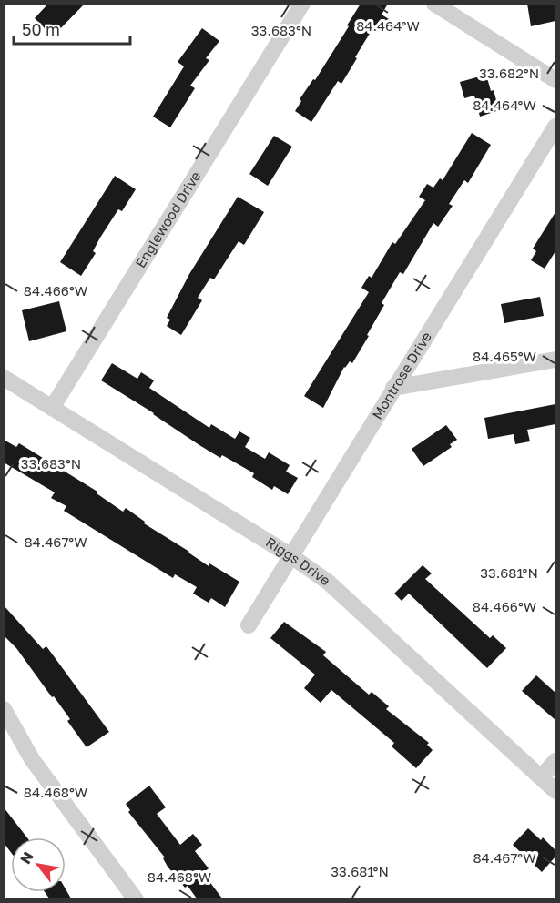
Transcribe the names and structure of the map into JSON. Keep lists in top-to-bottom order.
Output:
{
  "streets": {
    "street": ["Englewood Drive", "Montrose Drive", "Riggs Drive"]
  },
  "crossings": [
    ["Englewood Drive", "Riggs Drive"],
    ["Montrose Drive", "Riggs Drive"]
  ],
  "scale_bar": "50 m",
  "north": "top left",
  "coordinates": [
    "84.464°W",
    "33.683°N",
    "33.682°N",
    "84.466°W",
    "84.465°W",
    "84.467°W",
    "33.681°N",
    "84.468°W"
  ]
}
